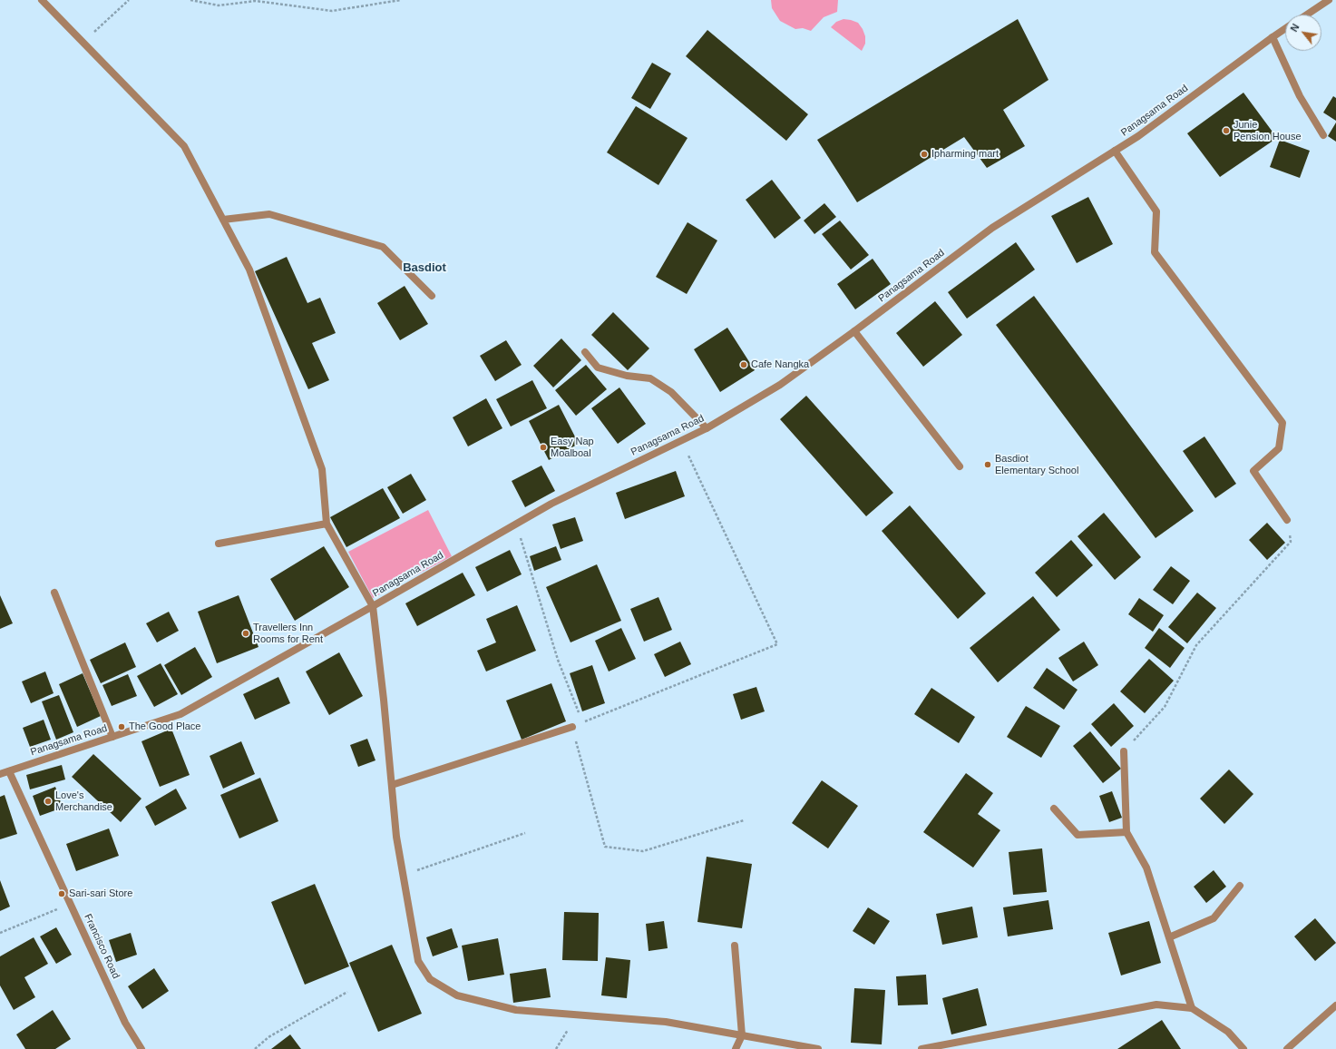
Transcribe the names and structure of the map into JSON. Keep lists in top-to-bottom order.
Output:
{
  "streets": {
    "street": ["Panagsama Road", "Francisco Road"]
  },
  "crossings": [
    ["Panagsama Road", "Francisco Road"]
  ],
  "districts": ["Basdiot"],
  "places": [
    "Junie Pension House",
    "Ipharming mart",
    "Cafe Nangka",
    "Easy Nap Moalboal",
    "Basdiot Elementary School",
    "Travellers Inn Rooms for Rent",
    "The Good Place",
    "Love's Merchandise",
    "Sari-sari Store"
  ],
  "north": "top left"
}
